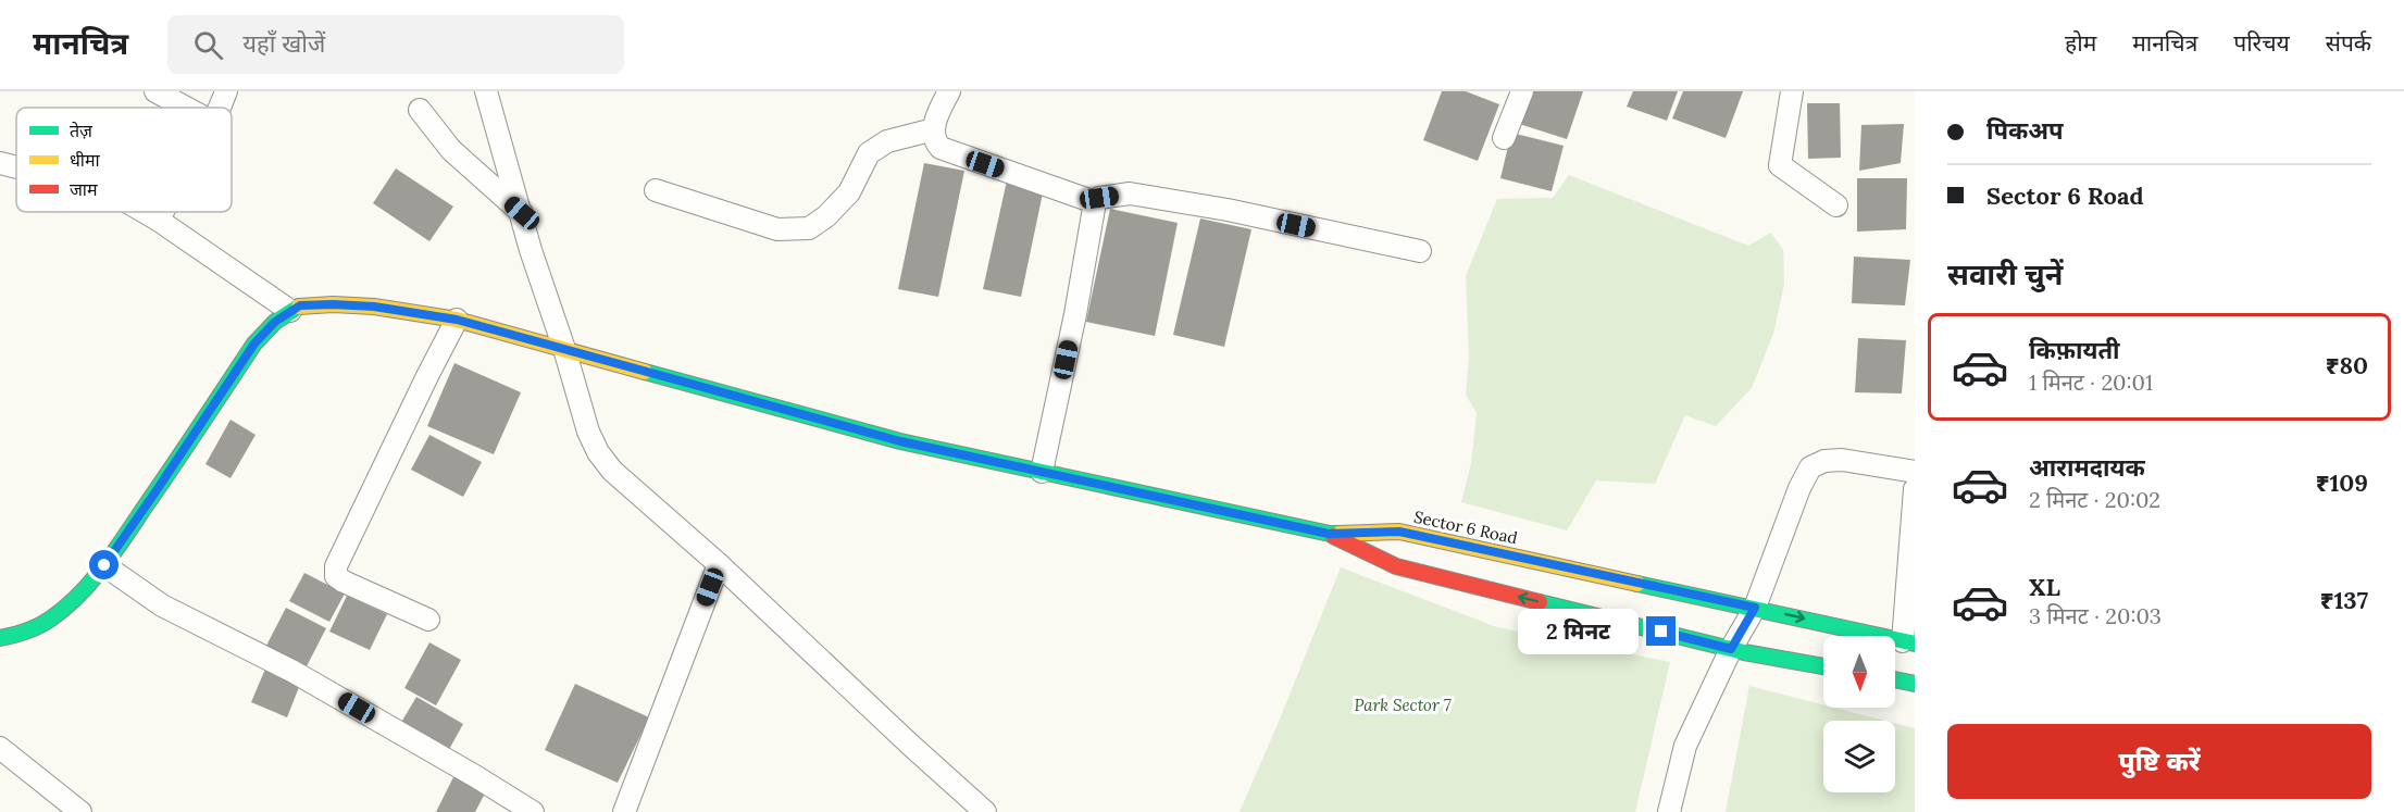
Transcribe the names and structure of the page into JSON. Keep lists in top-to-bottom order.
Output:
{
  "streets": {
    "street": ["Sector 6 Road"]
  },
  "parks": ["Park Sector 7"],
  "legend": ["तेज़", "धीमा", "जाम"],
  "north": "bottom",
  "page": {
    "header": "मानचित्र",
    "search": "यहाँ खोजें",
    "nav": [
      "होम",
      "मानचित्र",
      "परिचय",
      "संपर्क"
    ],
    "banner": ["पिकअप", "Sector 6 Road"],
    "heading": "सवारी चुनें",
    "list": [
      {
        "name": "किफ़ायती",
        "note": "1 मिनट · 20:01",
        "value": "₹80"
      },
      {
        "name": "आरामदायक",
        "note": "2 मिनट · 20:02",
        "value": "₹109"
      },
      {
        "name": "XL",
        "note": "3 मिनट · 20:03",
        "value": "₹137"
      }
    ],
    "bubble": "2 मिनट",
    "buttons": "पुष्टि करें"
  }
}
